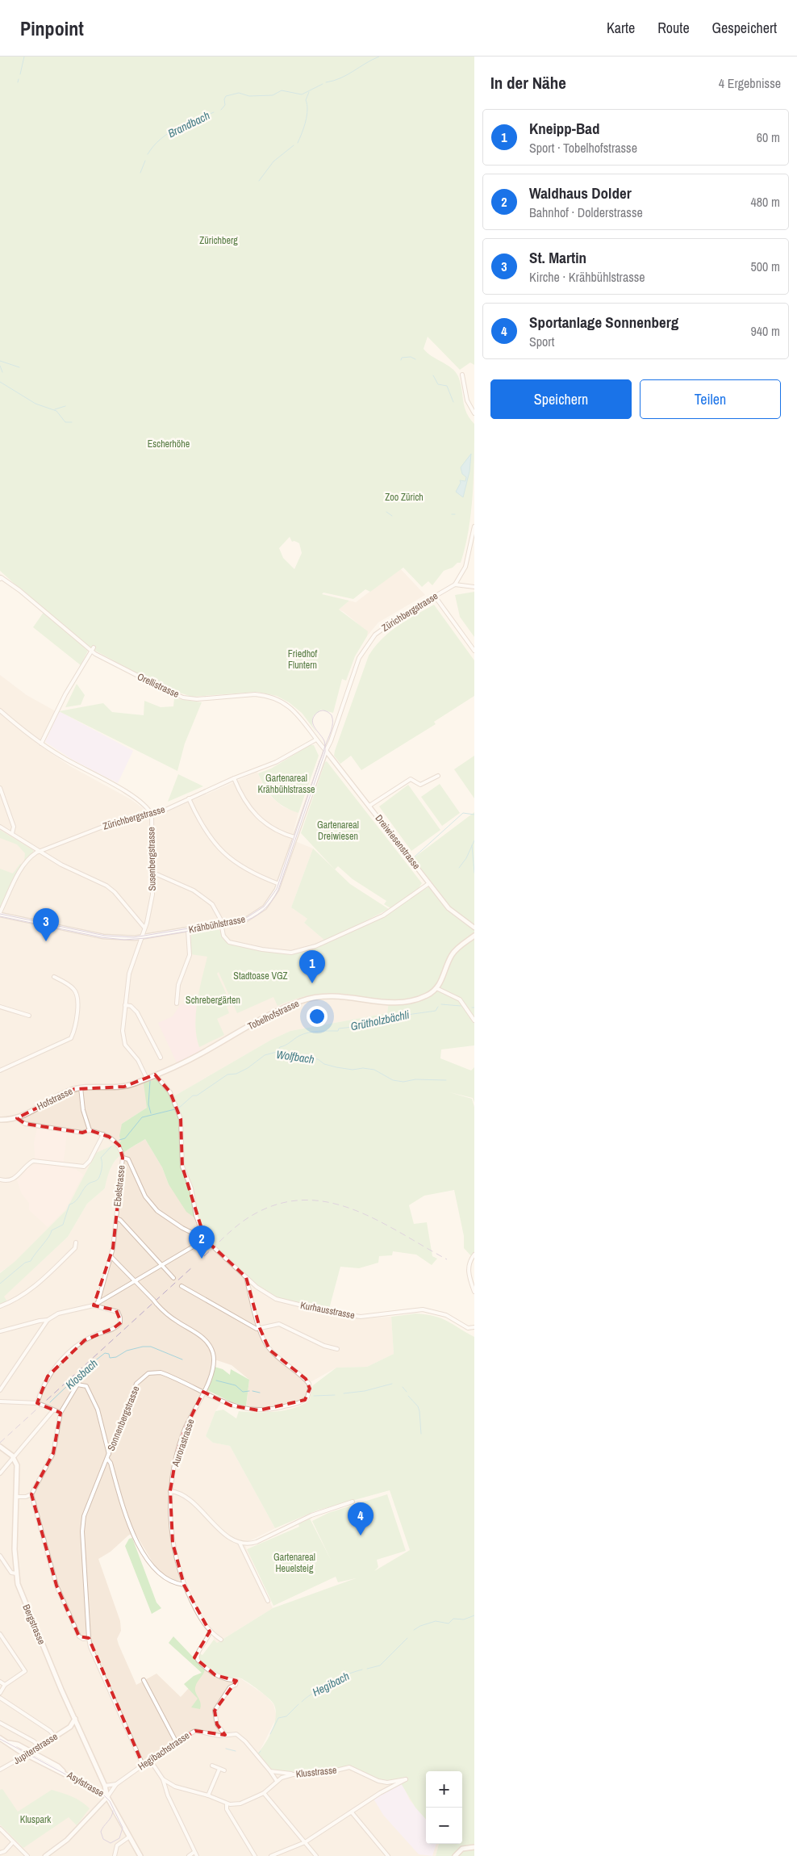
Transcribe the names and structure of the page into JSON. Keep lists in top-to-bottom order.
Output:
{
  "streets": {
    "main road": [
      "Tobelhofstrasse",
      "Hofstrasse",
      "Bergstrasse",
      "Jupiterstrasse",
      "Asylstrasse"
    ],
    "street": [
      "Zürichbergstrasse",
      "Orellistrasse",
      "Dreiwiesenstrasse",
      "Susenbergstrasse",
      "Krähbühlstrasse",
      "Ebelstrasse",
      "Kurhausstrasse",
      "Sonnenbergstrasse",
      "Aurorastrasse",
      "Hegibachstrasse",
      "Klusstrasse"
    ]
  },
  "crossings": [
    ["Zürichbergstrasse", "Orellistrasse"],
    ["Zürichbergstrasse", "Dreiwiesenstrasse"],
    ["Zürichbergstrasse", "Susenbergstrasse"],
    ["Zürichbergstrasse", "Krähbühlstrasse"],
    ["Orellistrasse", "Dreiwiesenstrasse"],
    ["Orellistrasse", "Krähbühlstrasse"],
    ["Dreiwiesenstrasse", "Krähbühlstrasse"],
    ["Susenbergstrasse", "Krähbühlstrasse"],
    ["Susenbergstrasse", "Tobelhofstrasse"],
    ["Susenbergstrasse", "Hofstrasse"],
    ["Tobelhofstrasse", "Hofstrasse"],
    ["Hofstrasse", "Ebelstrasse"],
    ["Ebelstrasse", "Kurhausstrasse"],
    ["Ebelstrasse", "Aurorastrasse"],
    ["Kurhausstrasse", "Sonnenbergstrasse"],
    ["Sonnenbergstrasse", "Aurorastrasse"],
    ["Sonnenbergstrasse", "Hegibachstrasse"],
    ["Bergstrasse", "Jupiterstrasse"],
    ["Bergstrasse", "Hegibachstrasse"],
    ["Bergstrasse", "Asylstrasse"],
    ["Jupiterstrasse", "Asylstrasse"],
    ["Hegibachstrasse", "Klusstrasse"],
    ["Hegibachstrasse", "Asylstrasse"]
  ],
  "water": [
    "Brandbach",
    "Grütholzbächli",
    "Wolfbach",
    "Klosbach",
    "Hegibach"
  ],
  "parks": [
    "Zürichberg",
    "Escherhöhe",
    "Zoo Zürich",
    "Friedhof Fluntern",
    "Gartenareal Krähbühlstrasse",
    "Gartenareal Dreiwiesen",
    "Stadtoase VGZ",
    "Schrebergärten",
    "Gartenareal Heuelsteig",
    "Kluspark"
  ],
  "page": {
    "header": "Pinpoint",
    "nav": ["Karte", "Route", "Gespeichert"],
    "heading": ["In der Nähe", "4 Ergebnisse"],
    "list": [
      {
        "mark": "1",
        "name": "Kneipp-Bad",
        "note": "Sport · Tobelhofstrasse",
        "value": "60 m"
      },
      {
        "mark": "2",
        "name": "Waldhaus Dolder",
        "note": "Bahnhof · Dolderstrasse",
        "value": "480 m"
      },
      {
        "mark": "3",
        "name": "St. Martin",
        "note": "Kirche · Krähbühlstrasse",
        "value": "500 m"
      },
      {
        "mark": "4",
        "name": "Sportanlage Sonnenberg",
        "note": "Sport",
        "value": "940 m"
      }
    ],
    "buttons": ["Speichern", "Teilen"],
    "pins": [
      "3",
      "1",
      "2",
      "4"
    ],
    "map_buttons": ["+", "−"]
  }
}
